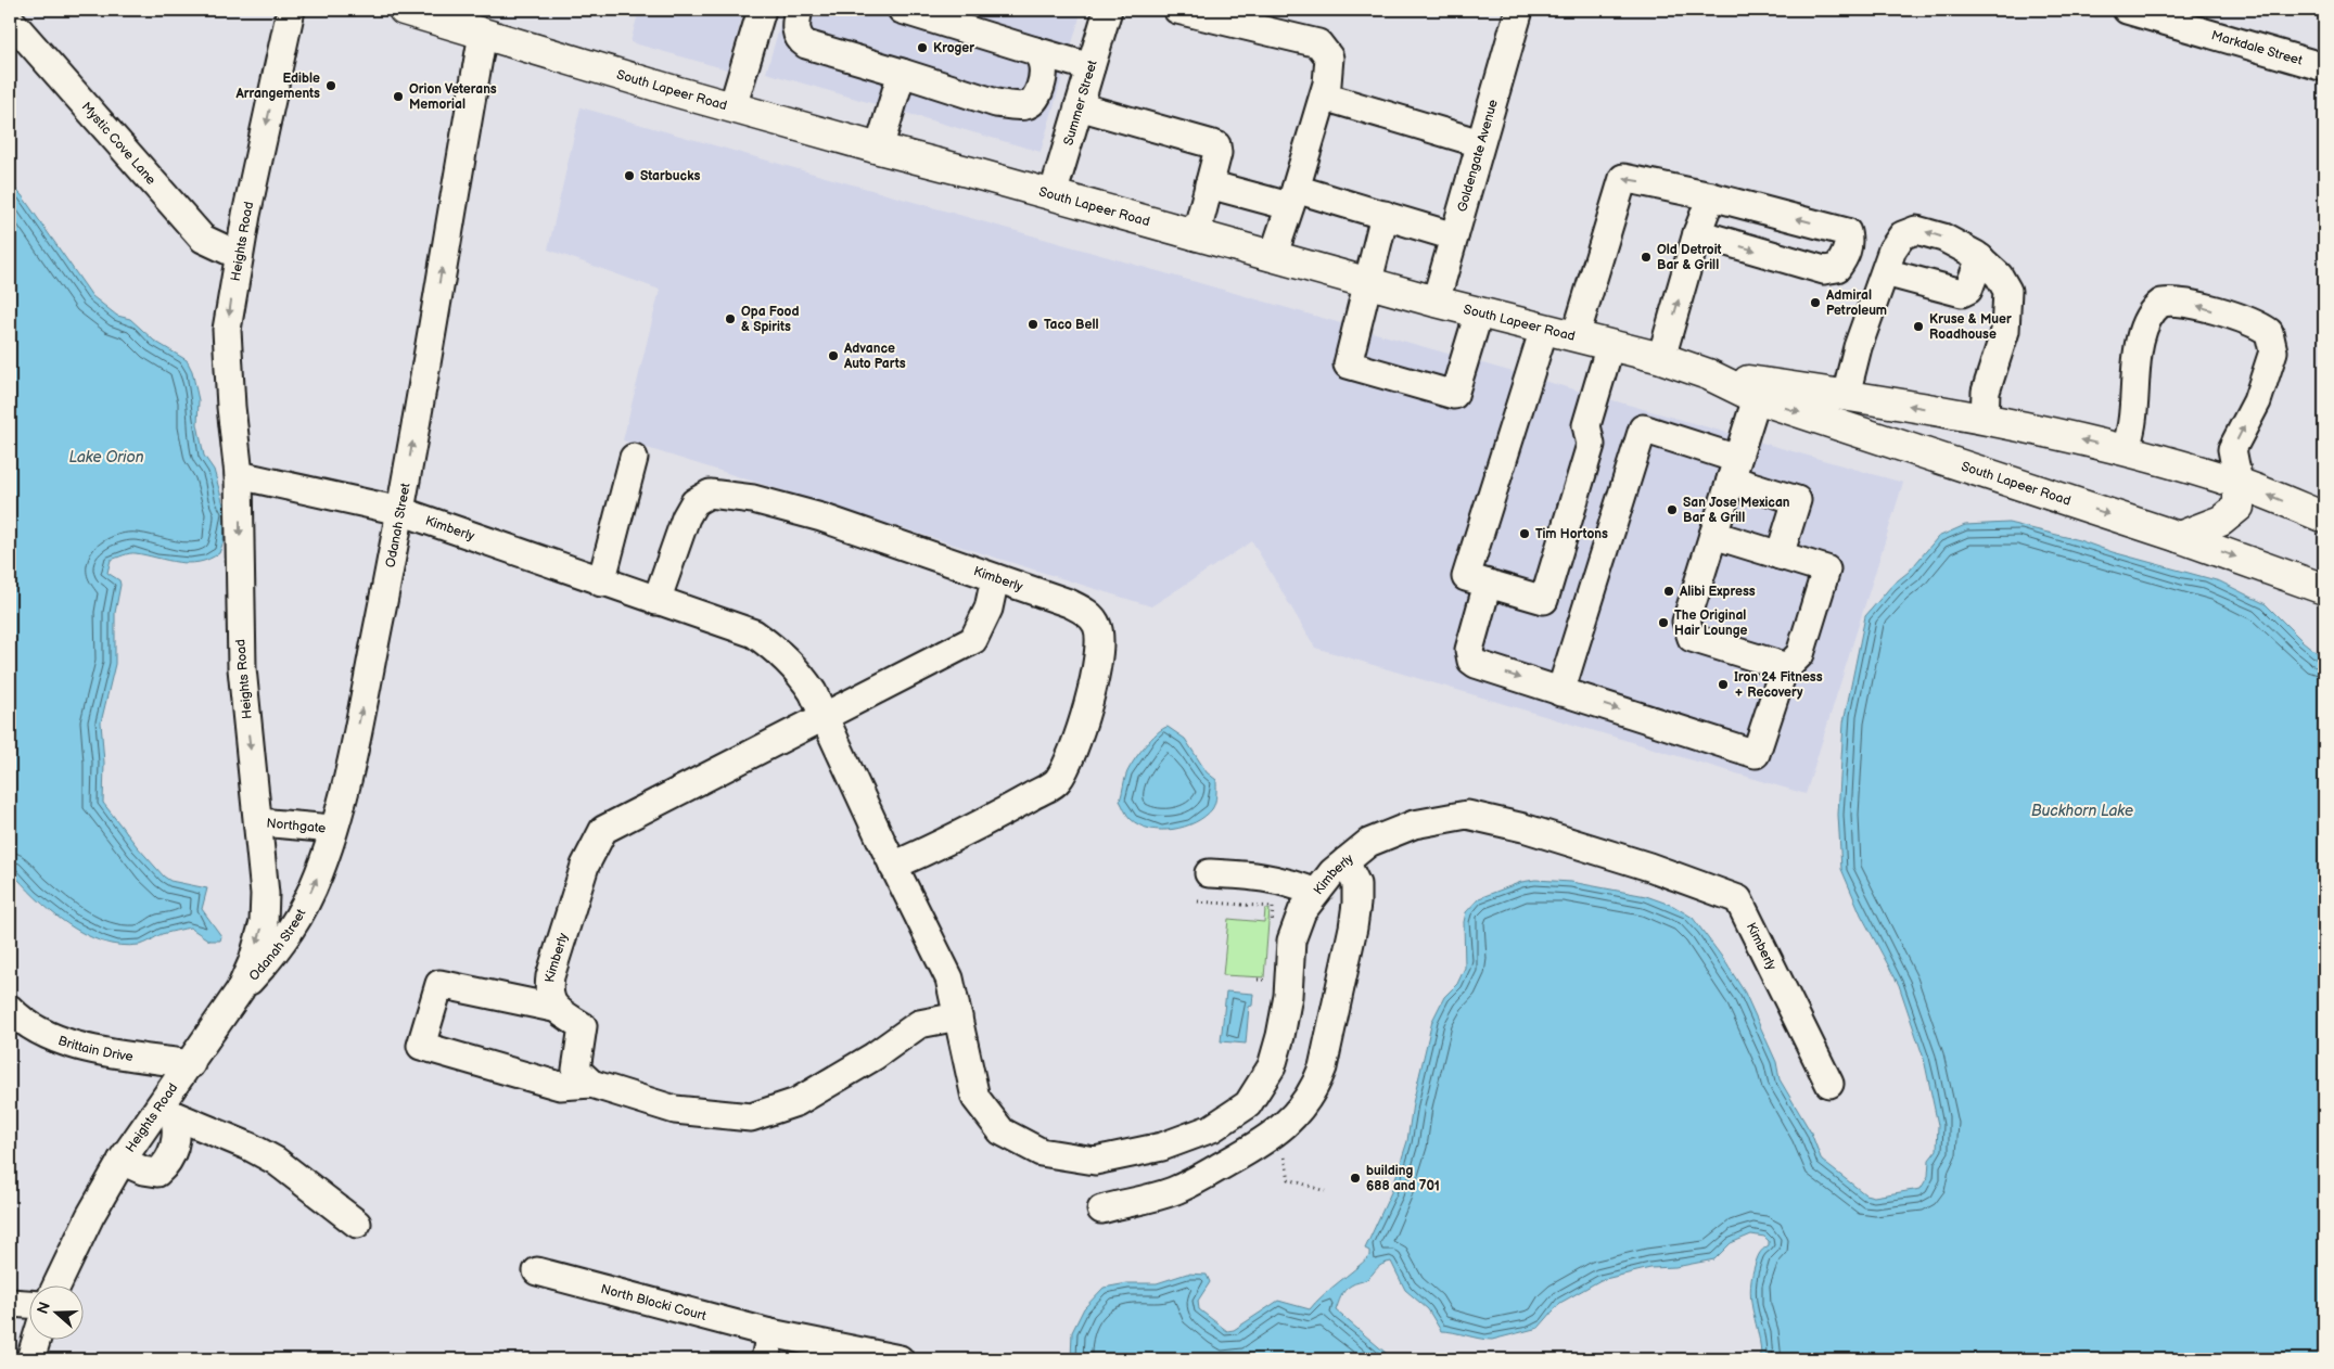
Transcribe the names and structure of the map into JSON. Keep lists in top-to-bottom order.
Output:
{
  "streets": {
    "main road": ["South Lapeer Road"],
    "street": [
      "Markdale Street",
      "Summer Street",
      "Mystic Cove Lane",
      "Goldengate Avenue",
      "Heights Road",
      "Odanah Street",
      "Kimberly",
      "Northgate",
      "Brittain Drive",
      "North Blocki Court"
    ]
  },
  "crossings": [
    ["South Lapeer Road", "Summer Street"],
    ["South Lapeer Road", "Goldengate Avenue"],
    ["South Lapeer Road", "Odanah Street"],
    ["Mystic Cove Lane", "Heights Road"],
    ["Heights Road", "Odanah Street"],
    ["Heights Road", "Kimberly"],
    ["Heights Road", "Northgate"],
    ["Heights Road", "Brittain Drive"],
    ["Odanah Street", "Kimberly"],
    ["Odanah Street", "Northgate"]
  ],
  "one_way": ["Heights Road", "Odanah Street"],
  "water": ["Lake Orion", "Buckhorn Lake"],
  "places": [
    "Kroger",
    "Edible Arrangements",
    "Orion Veterans Memorial",
    "Starbucks",
    "Old Detroit Bar & Grill",
    "Admiral Petroleum",
    "Opa Food & Spirits",
    "Taco Bell",
    "Kruse & Muer Roadhouse",
    "Advance Auto Parts",
    "San Jose Mexican Bar & Grill",
    "Tim Hortons",
    "Alibi Express",
    "The Original Hair Lounge",
    "Iron 24 Fitness + Recovery",
    "building 688 and 701"
  ],
  "north": "left"
}
